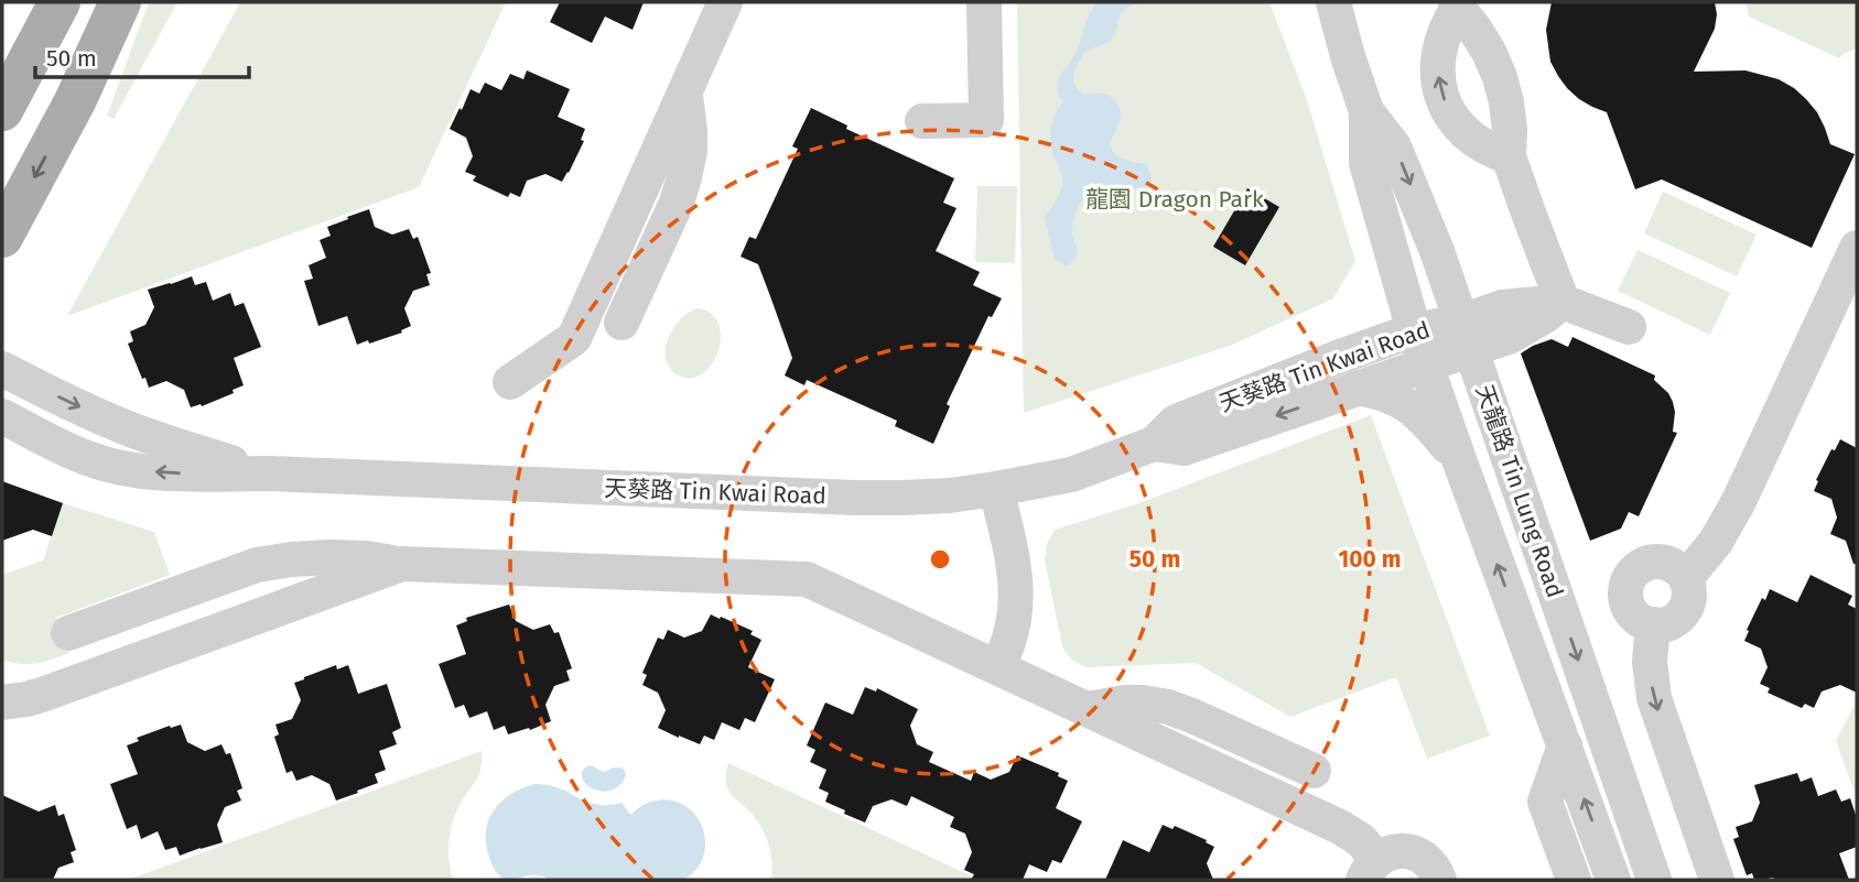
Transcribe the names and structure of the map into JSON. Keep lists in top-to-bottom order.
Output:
{
  "streets": {
    "street": ["天葵路 Tin Kwai Road", "天龍路 Tin Lung Road"]
  },
  "crossings": [
    ["天葵路 Tin Kwai Road", "天龍路 Tin Lung Road"]
  ],
  "parks": ["龍園 Dragon Park"],
  "scale_bar": "50 m",
  "rings": ["50 m", "100 m"]
}
